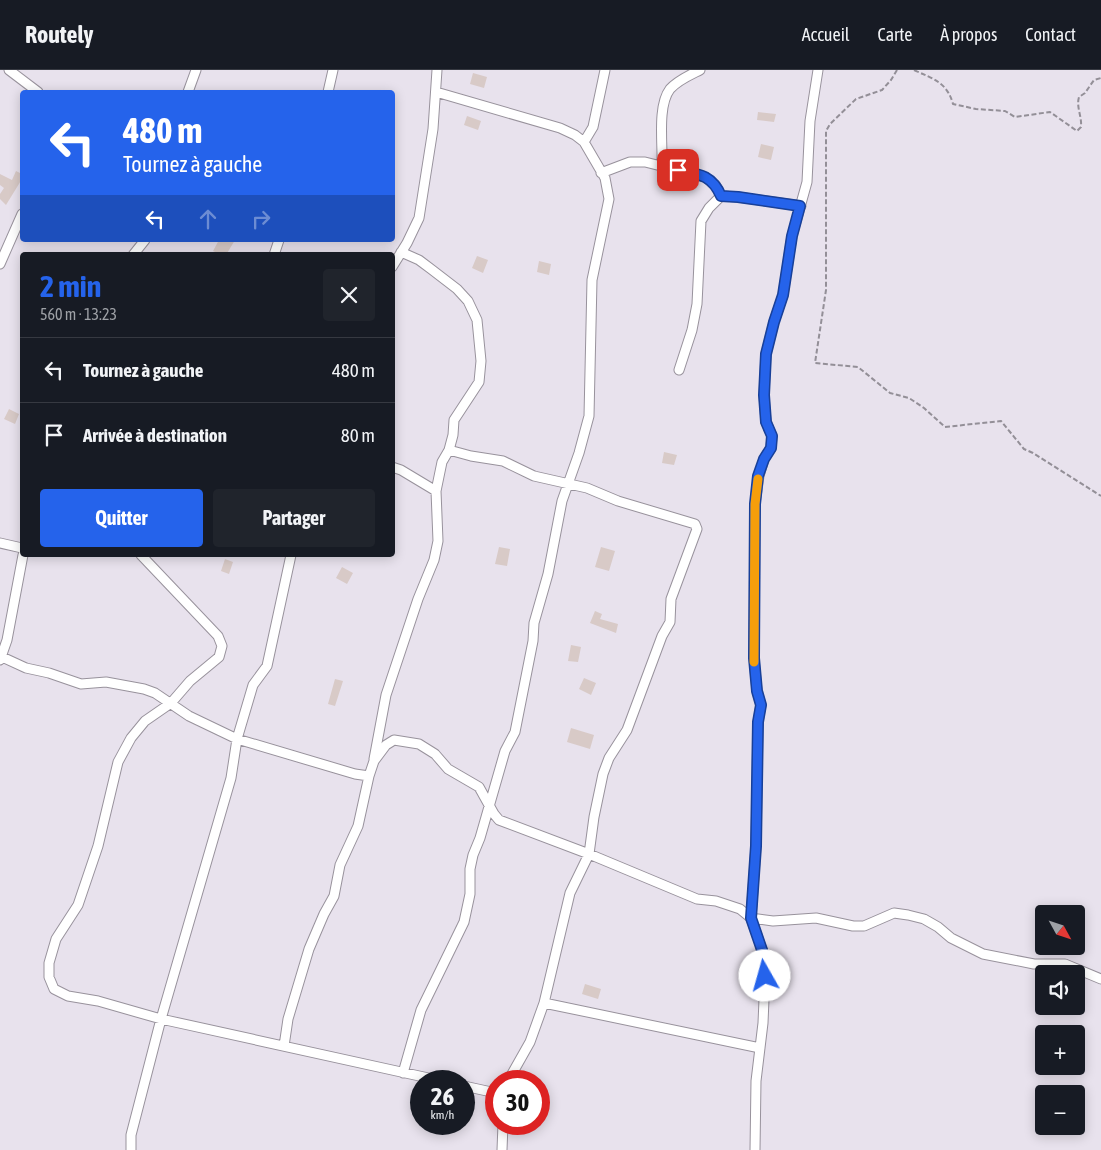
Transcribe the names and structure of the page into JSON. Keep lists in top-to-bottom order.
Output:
{
  "north": "bottom right",
  "page": {
    "header": "Routely",
    "nav": [
      "Accueil",
      "Carte",
      "À propos",
      "Contact"
    ],
    "turn": ["480 m", "Tournez à gauche"],
    "heading": ["2 min", "560 m · 13:23"],
    "list": [
      {
        "name": "Tournez à gauche",
        "value": "480 m"
      },
      {
        "name": "Arrivée à destination",
        "value": "80 m"
      }
    ],
    "buttons": ["Quitter", "Partager"],
    "map_buttons": ["+", "−"],
    "speed": "26 km/h",
    "limit": "30"
  }
}
